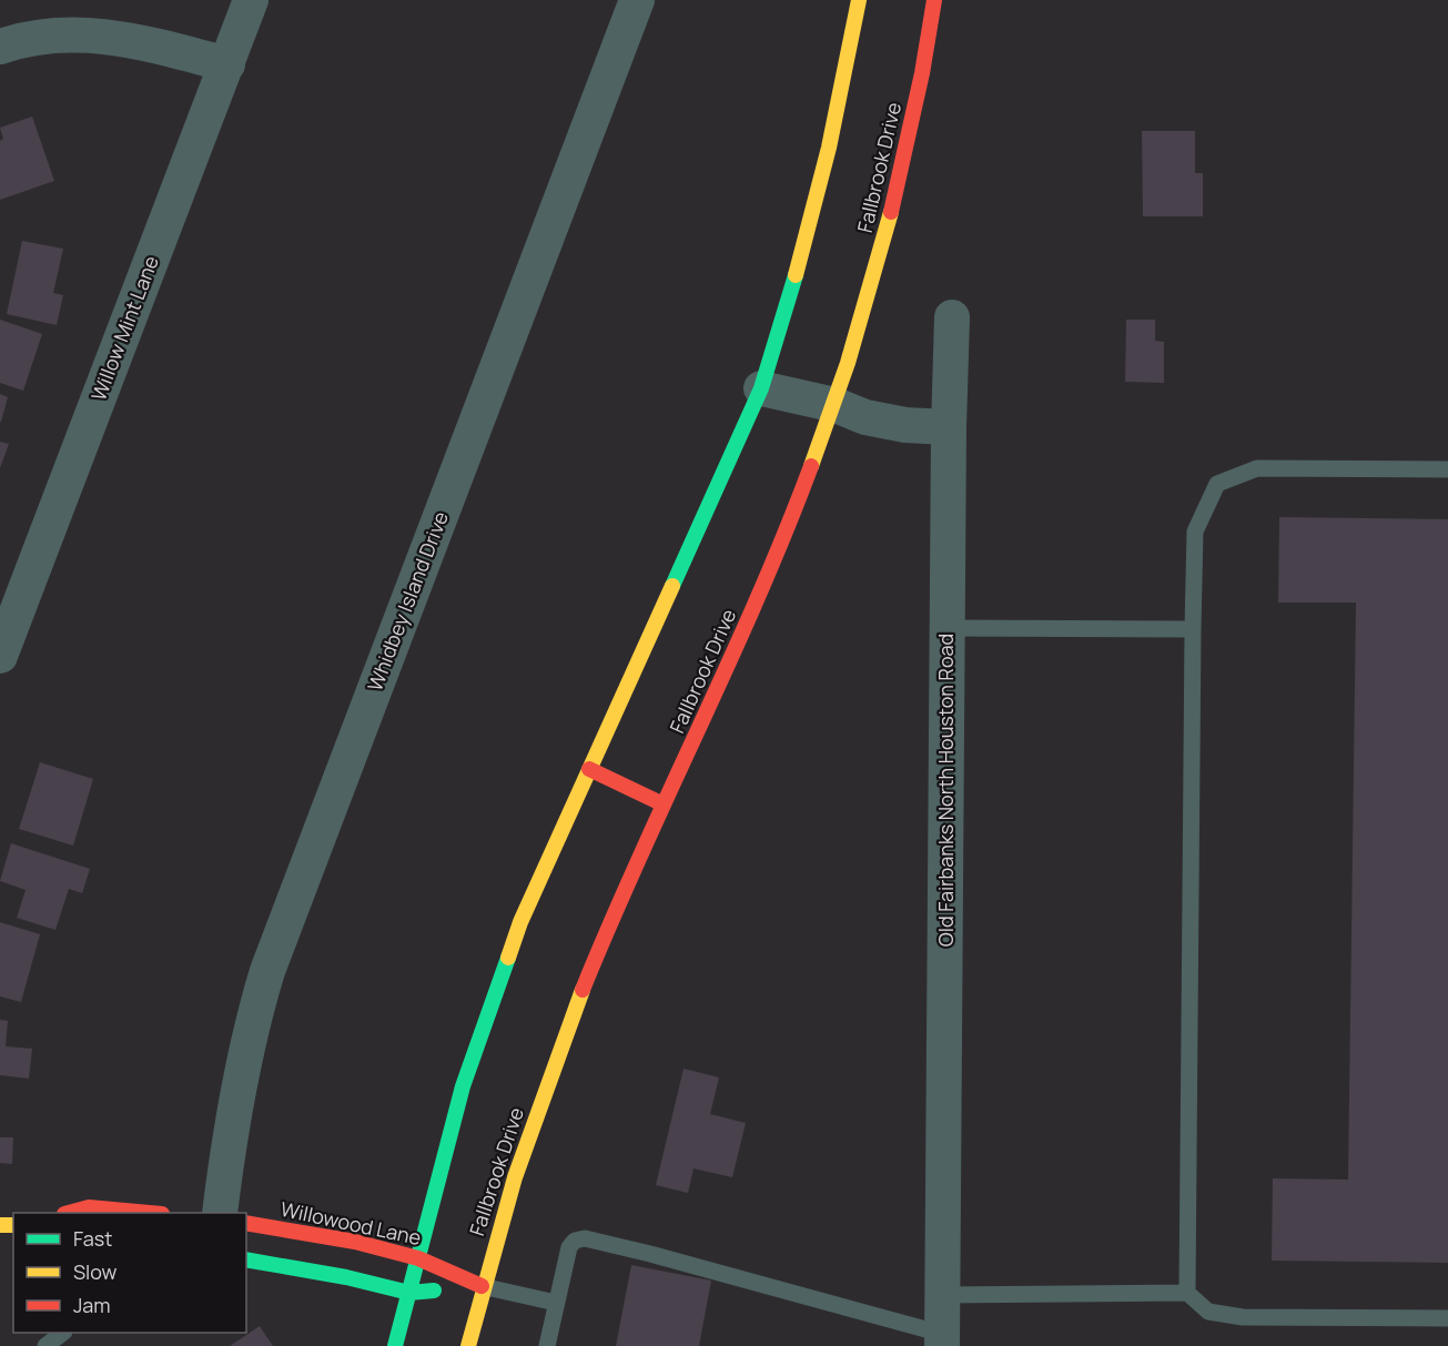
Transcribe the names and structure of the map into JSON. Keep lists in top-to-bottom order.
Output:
{
  "streets": {
    "main road": ["Fallbrook Drive", "Willowood Lane"],
    "street": ["Willow Mint Lane", "Whidbey Island Drive", "Old Fairbanks North Houston Road"]
  },
  "crossings": [
    ["Fallbrook Drive", "Willowood Lane"]
  ],
  "legend": ["Fast", "Slow", "Jam"]
}
